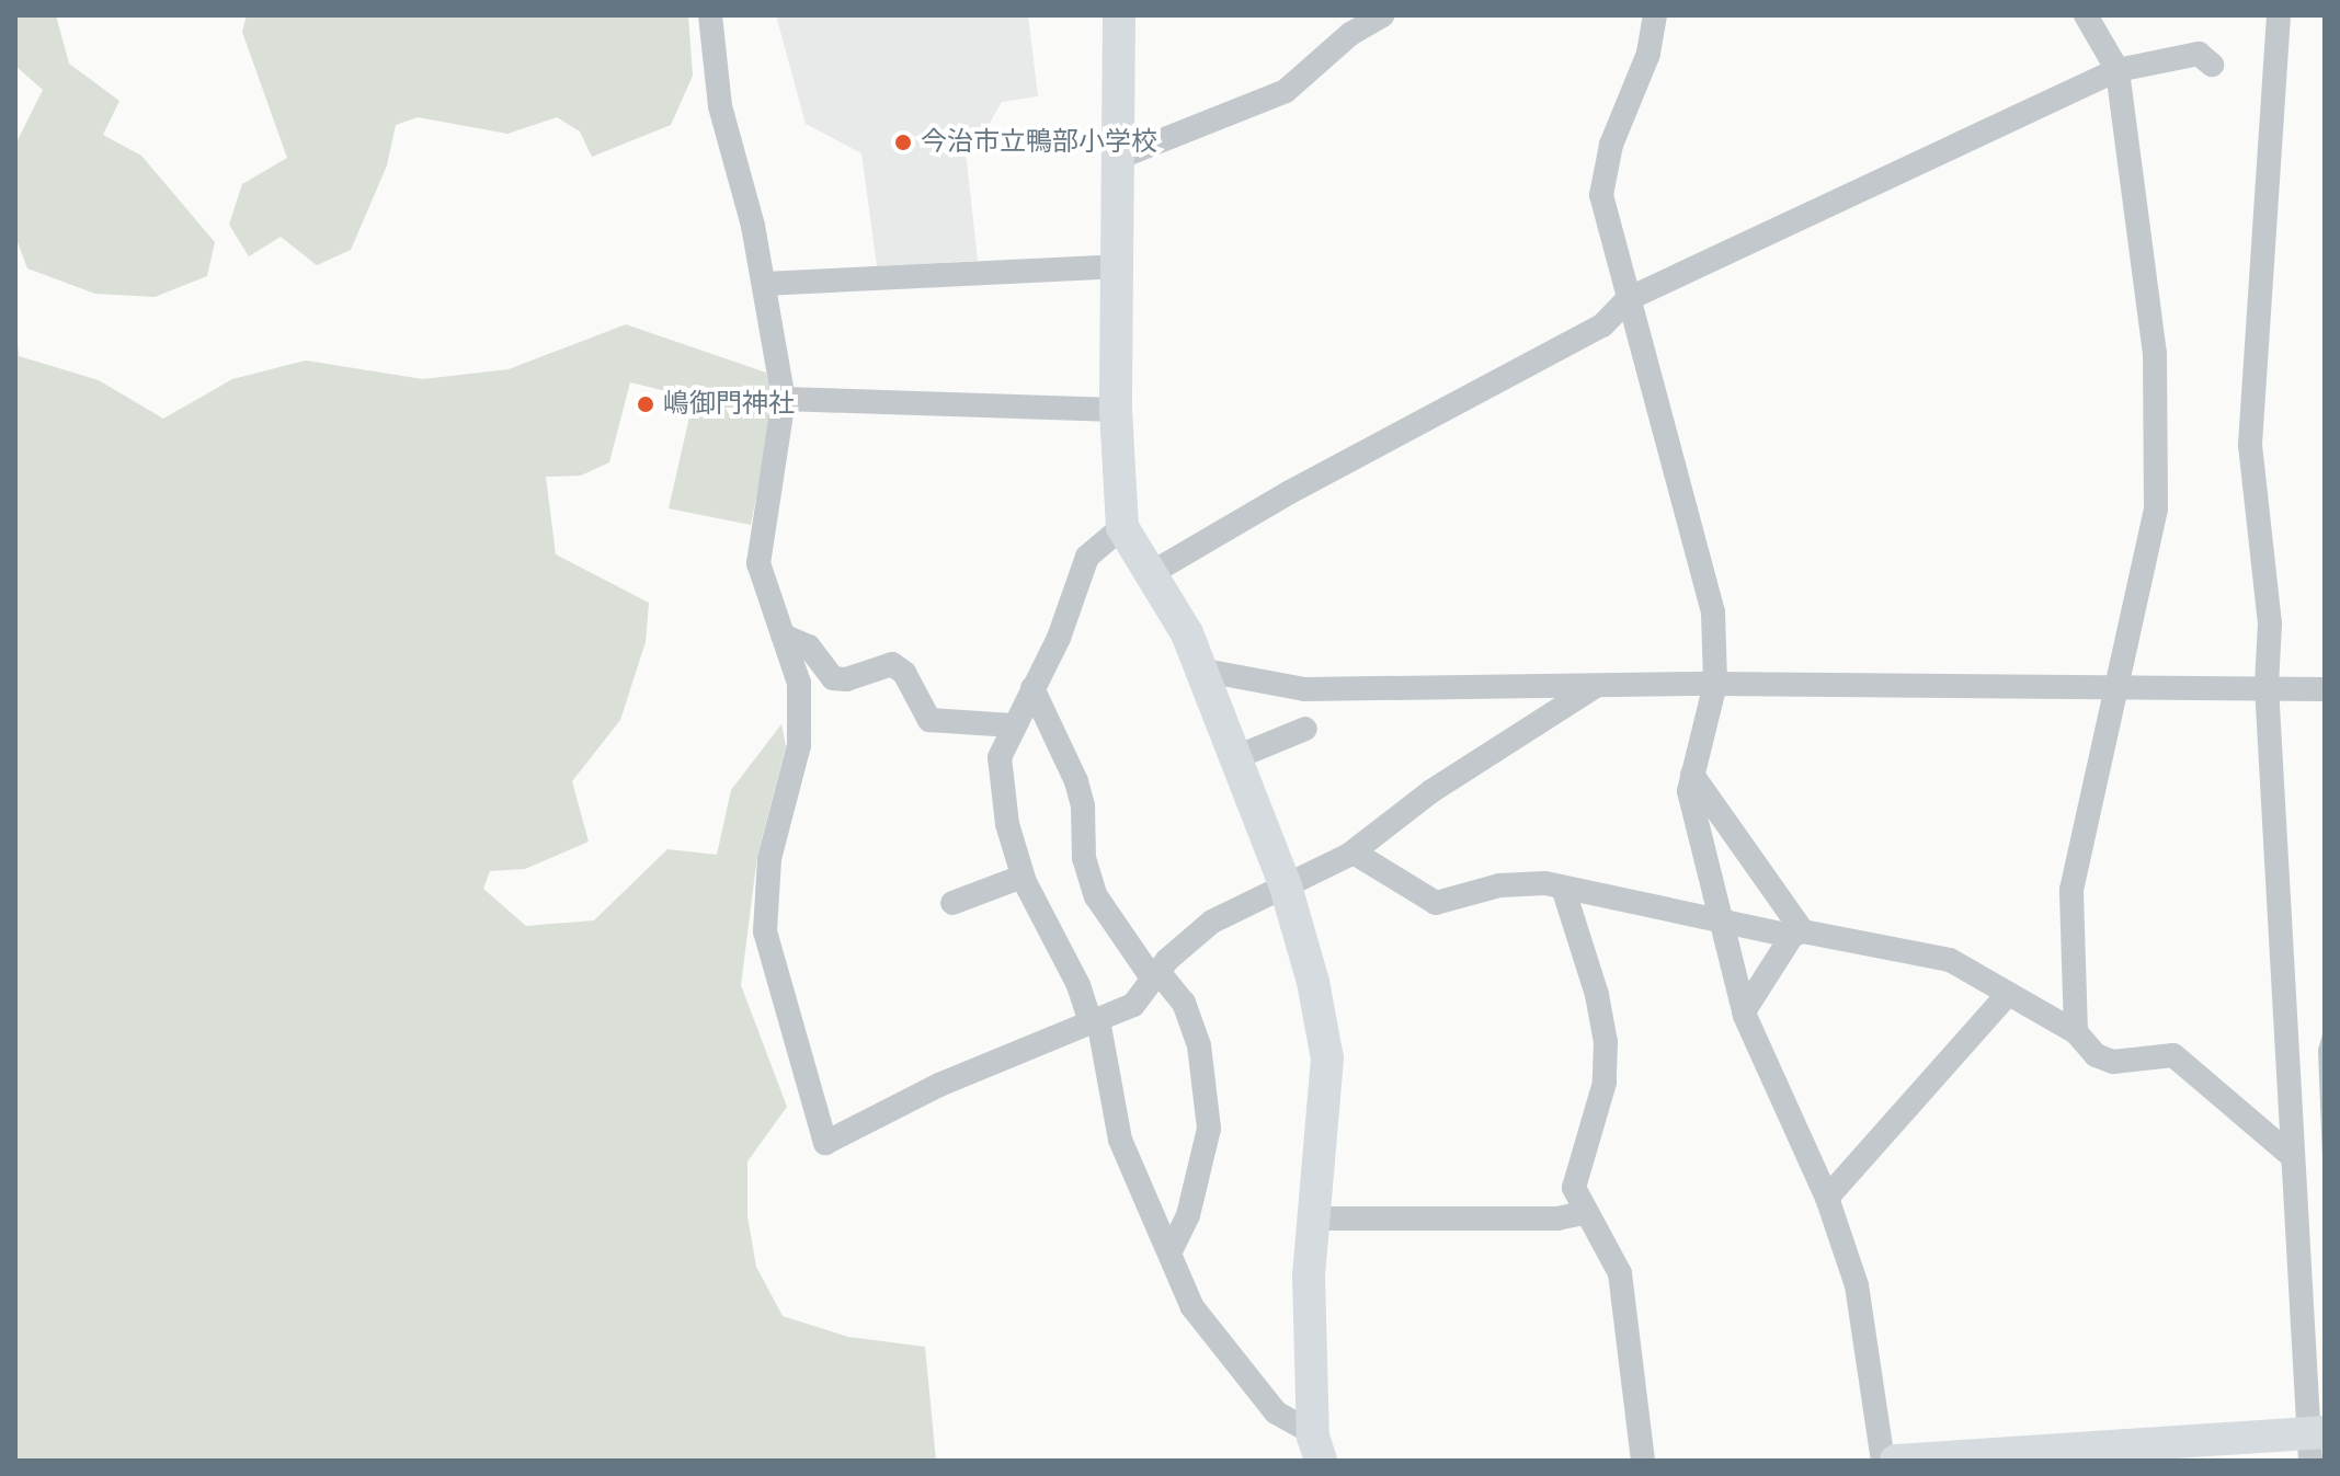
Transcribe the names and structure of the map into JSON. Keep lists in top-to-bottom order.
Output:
{
  "places": ["今治市立鴨部小学校", "嶋御門神社"]
}
